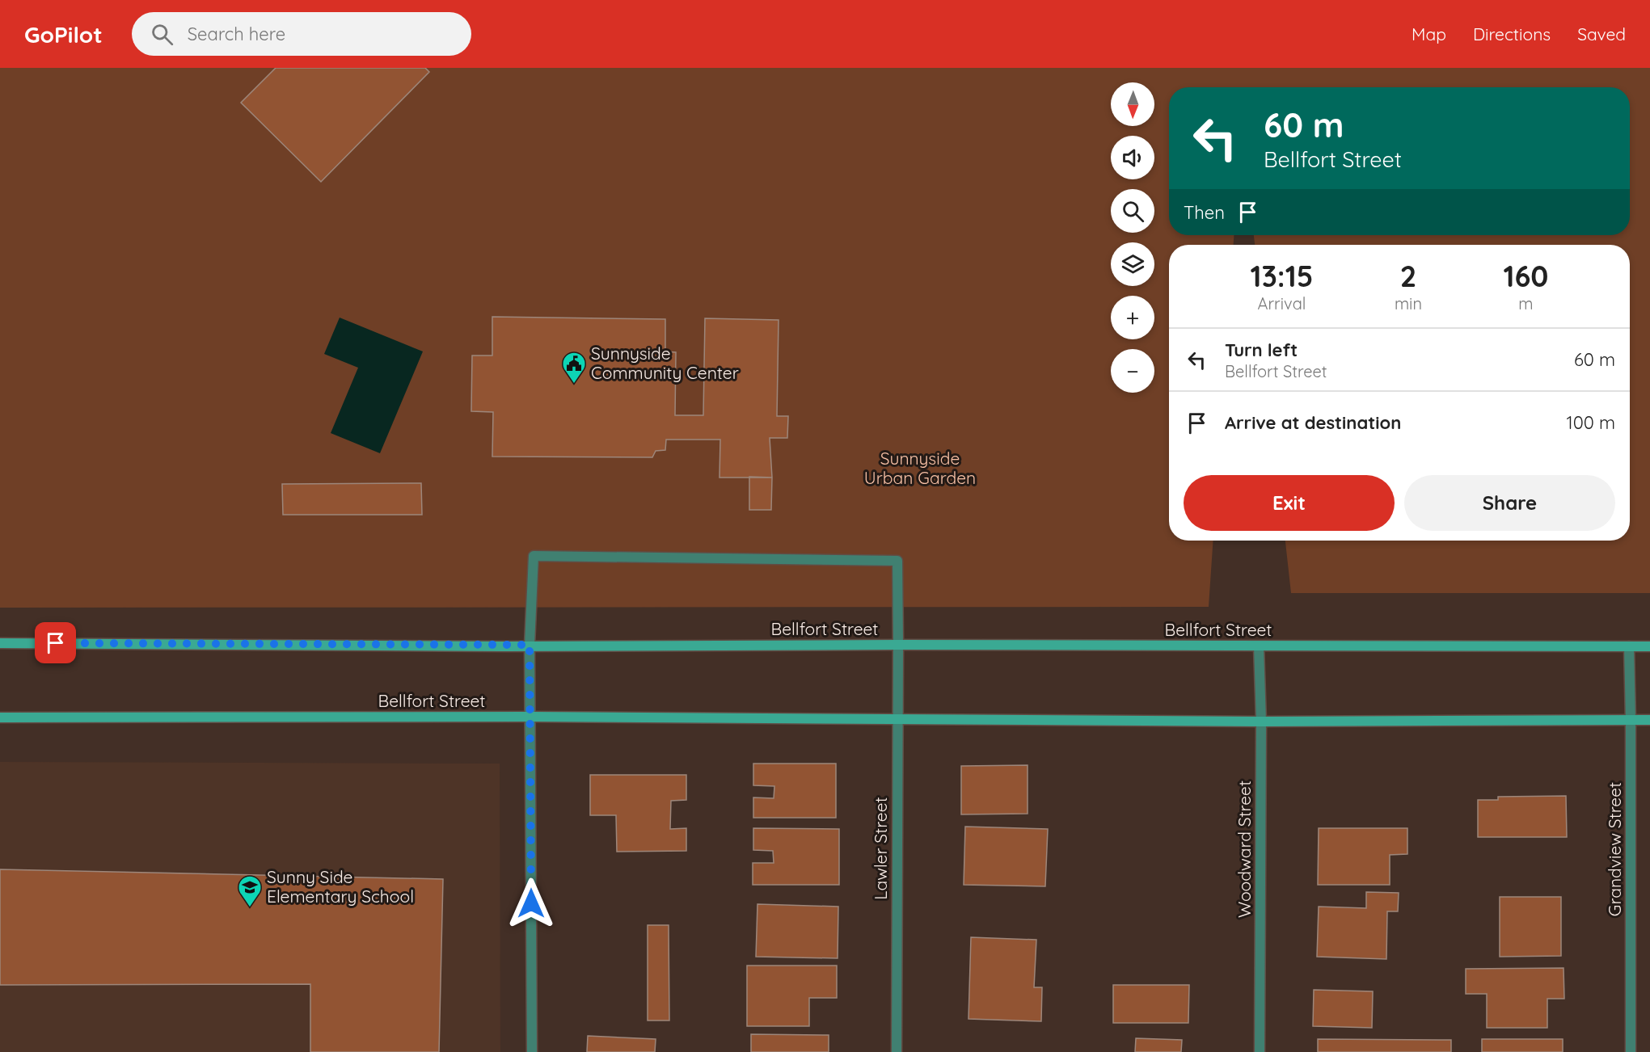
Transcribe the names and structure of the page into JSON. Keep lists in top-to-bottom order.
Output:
{
  "streets": {
    "main road": ["Bellfort Street"],
    "street": ["Lawler Street", "Woodward Street", "Grandview Street"]
  },
  "crossings": [
    ["Bellfort Street", "Lawler Street"],
    ["Bellfort Street", "Woodward Street"],
    ["Bellfort Street", "Grandview Street"]
  ],
  "parks": ["Sunnyside Urban Garden"],
  "places": {
    "public building": ["Sunnyside Community Center"],
    "school or university": ["Sunny Side Elementary School"]
  },
  "north": "bottom",
  "page": {
    "header": "GoPilot",
    "search": "Search here",
    "nav": ["Map", "Directions", "Saved"],
    "map_buttons": ["+", "−"],
    "turn": ["60 m", "Bellfort Street"],
    "then": "Then",
    "eta": [
      "13:15",
      "Arrival",
      "2",
      "min",
      "160",
      "m"
    ],
    "list": [
      {
        "name": "Turn left",
        "note": "Bellfort Street",
        "value": "60 m"
      },
      {
        "name": "Arrive at destination",
        "value": "100 m"
      }
    ],
    "buttons": ["Exit", "Share"]
  }
}
